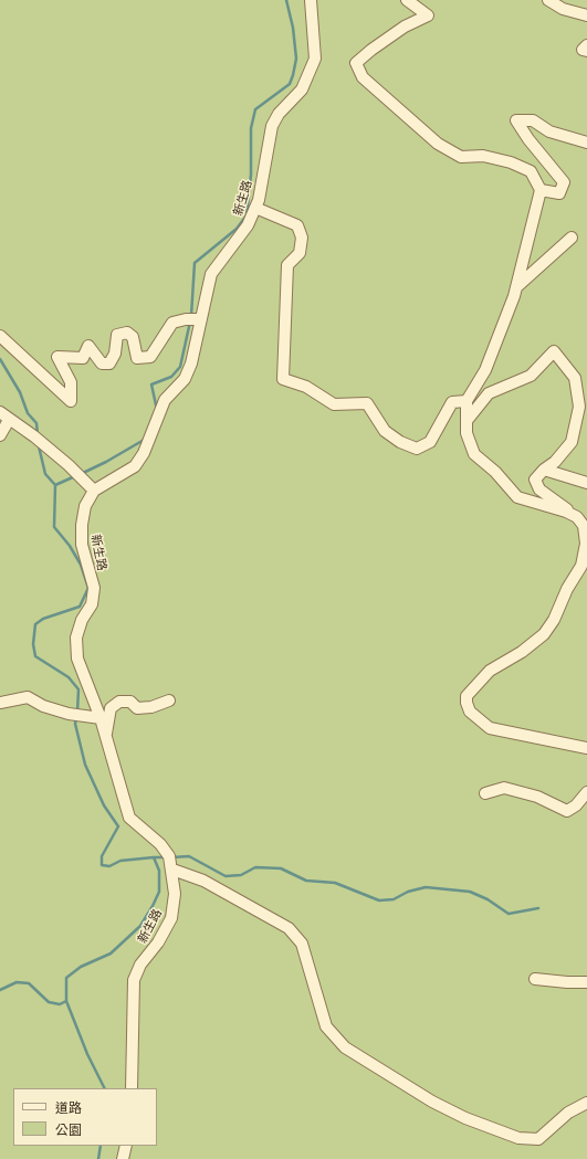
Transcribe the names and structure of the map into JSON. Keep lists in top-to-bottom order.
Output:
{
  "streets": {
    "street": ["新生路"]
  },
  "legend": ["道路", "公園"]
}
